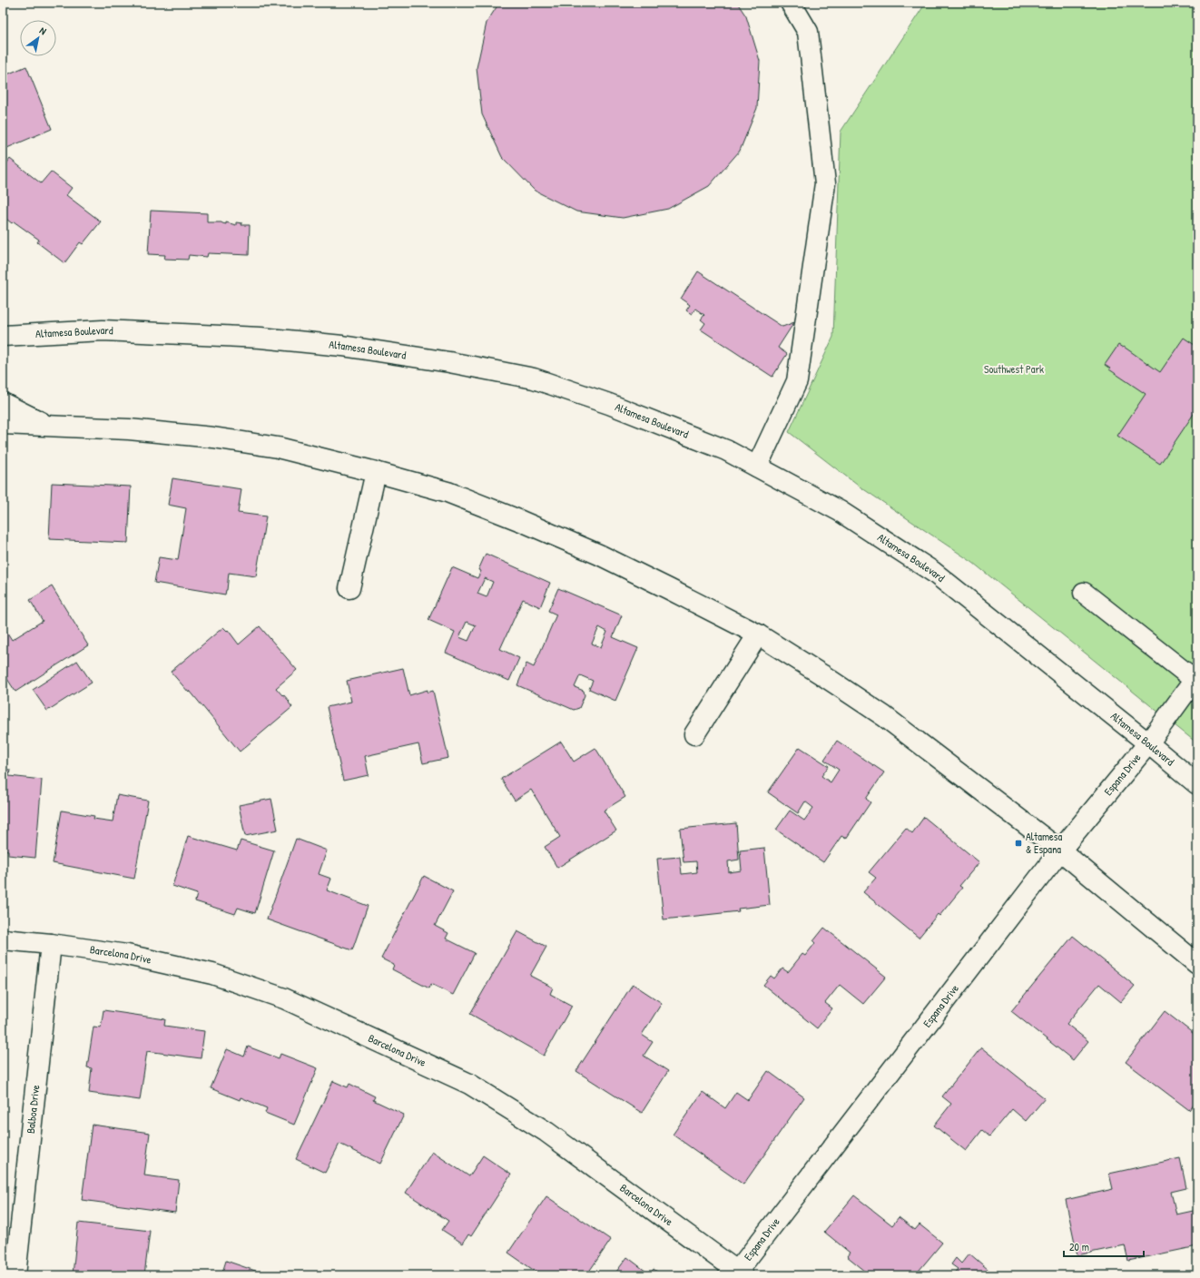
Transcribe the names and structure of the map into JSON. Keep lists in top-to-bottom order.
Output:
{
  "streets": {
    "main road": [
      "Altamesa Boulevard",
      "Espana Drive",
      "Barcelona Drive",
      "Balboa Drive"
    ]
  },
  "crossings": [
    ["Altamesa Boulevard", "Espana Drive"],
    ["Espana Drive", "Barcelona Drive"],
    ["Barcelona Drive", "Balboa Drive"]
  ],
  "parks": ["Southwest Park"],
  "places": {
    "transit": ["Altamesa & Espana"]
  },
  "scale_bar": "20 m",
  "north": "top right"
}
